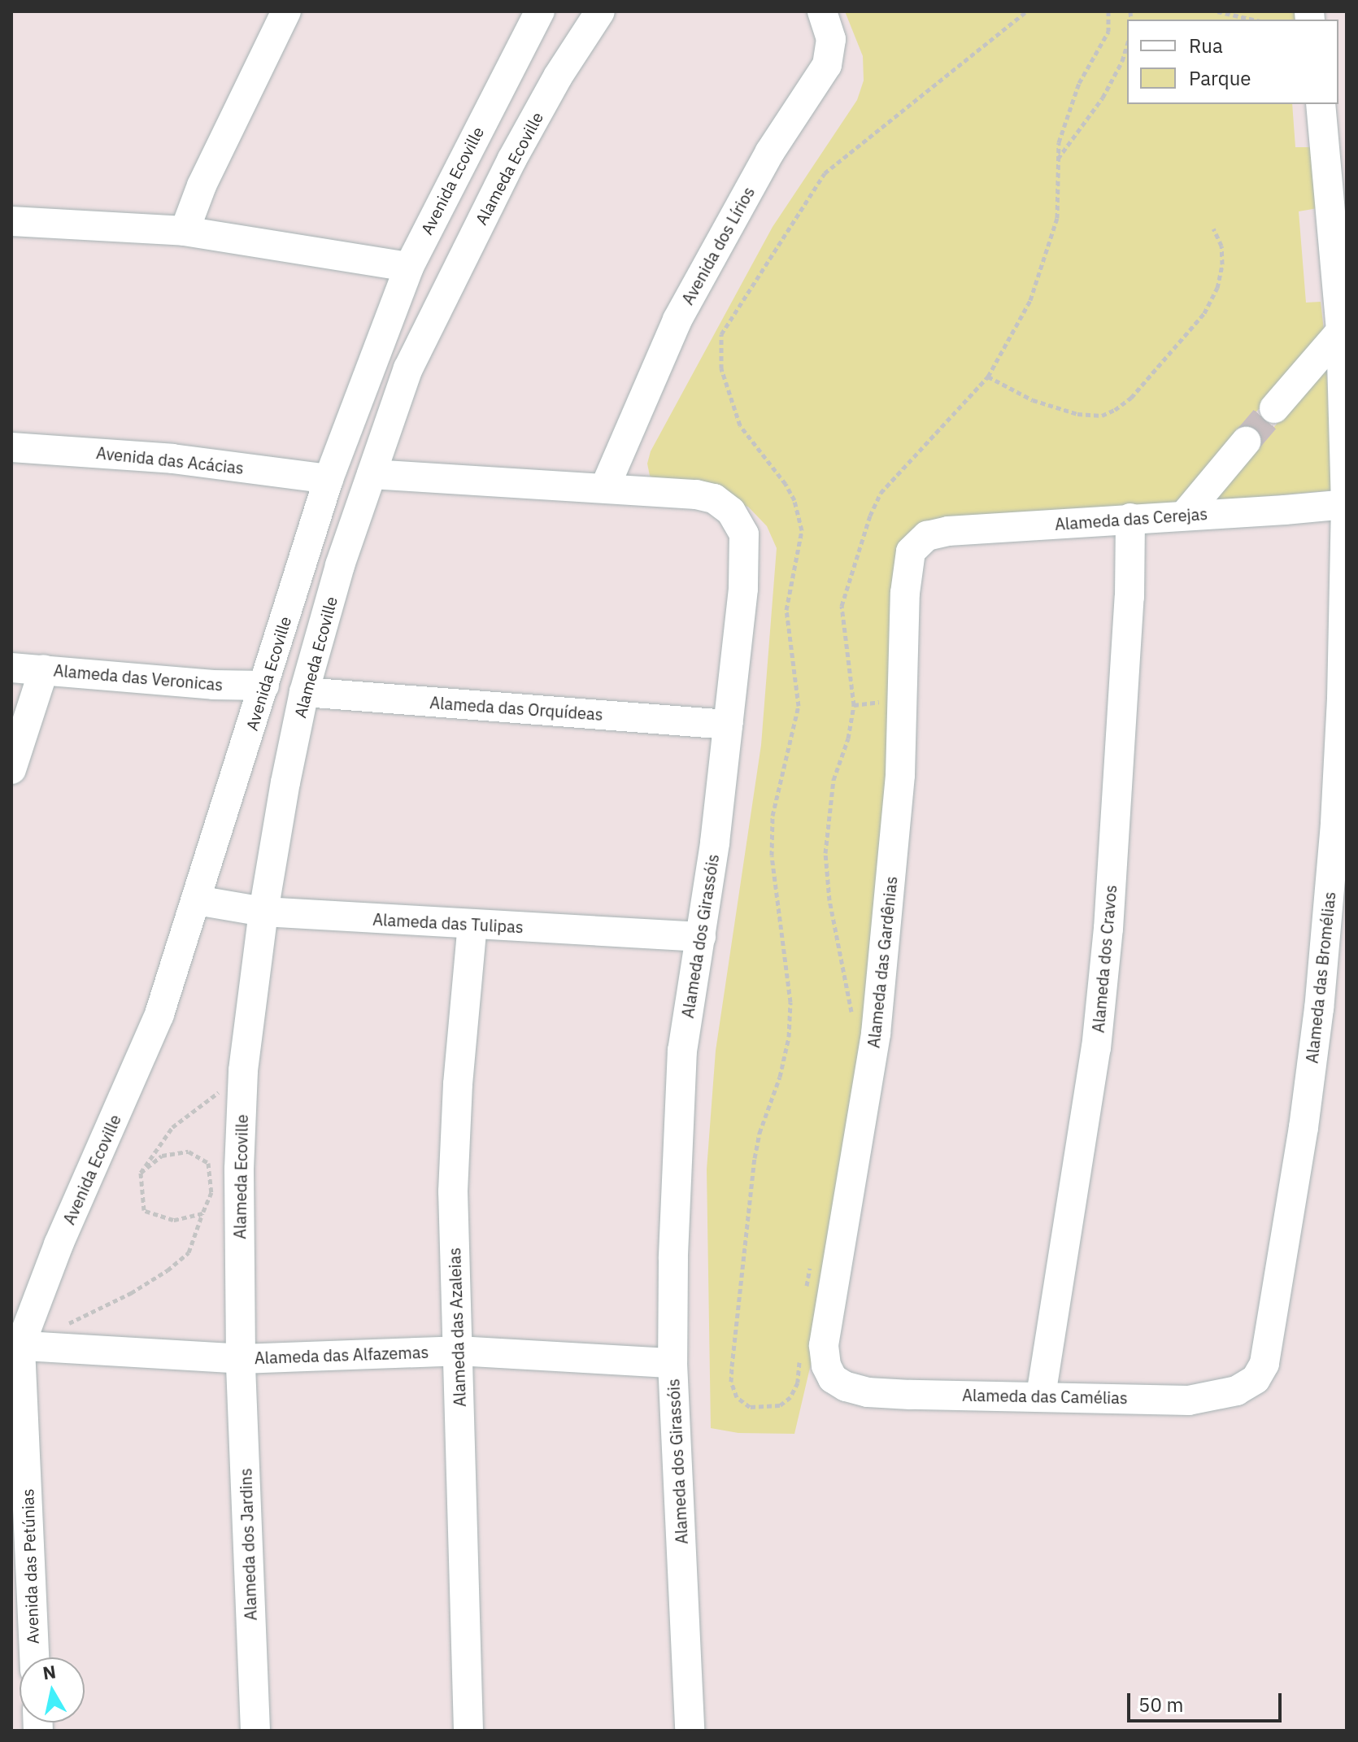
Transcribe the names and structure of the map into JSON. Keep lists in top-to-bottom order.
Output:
{
  "streets": {
    "street": [
      "Alameda Ecoville",
      "Avenida Ecoville",
      "Avenida dos Lírios",
      "Avenida das Acácias",
      "Alameda das Cerejas",
      "Alameda das Veronicas",
      "Alameda das Orquídeas",
      "Alameda das Tulipas",
      "Alameda dos Girassóis",
      "Alameda dos Cravos",
      "Alameda das Gardênias",
      "Alameda das Bromélias",
      "Alameda das Azaleias",
      "Alameda das Alfazemas",
      "Alameda das Camélias",
      "Alameda dos Jardins",
      "Avenida das Petúnias"
    ]
  },
  "crossings": [
    ["Alameda Ecoville", "Alameda das Orquídeas"],
    ["Alameda Ecoville", "Alameda das Tulipas"],
    ["Alameda Ecoville", "Alameda dos Girassóis"],
    ["Alameda Ecoville", "Alameda das Alfazemas"],
    ["Alameda Ecoville", "Alameda dos Jardins"],
    ["Avenida Ecoville", "Avenida das Acácias"],
    ["Avenida Ecoville", "Alameda das Veronicas"],
    ["Avenida Ecoville", "Alameda das Tulipas"],
    ["Avenida Ecoville", "Alameda das Alfazemas"],
    ["Avenida Ecoville", "Avenida das Petúnias"],
    ["Avenida dos Lírios", "Alameda dos Girassóis"],
    ["Alameda das Cerejas", "Alameda dos Cravos"],
    ["Alameda das Cerejas", "Alameda das Gardênias"],
    ["Alameda das Cerejas", "Alameda das Bromélias"],
    ["Alameda das Orquídeas", "Alameda dos Girassóis"],
    ["Alameda das Tulipas", "Alameda dos Girassóis"],
    ["Alameda das Tulipas", "Alameda das Azaleias"],
    ["Alameda dos Girassóis", "Alameda das Alfazemas"],
    ["Alameda dos Cravos", "Alameda das Camélias"],
    ["Alameda das Gardênias", "Alameda das Camélias"],
    ["Alameda das Bromélias", "Alameda das Camélias"],
    ["Alameda das Azaleias", "Alameda das Alfazemas"],
    ["Alameda das Alfazemas", "Alameda dos Jardins"],
    ["Alameda das Alfazemas", "Avenida das Petúnias"]
  ],
  "legend": ["Rua", "Parque"],
  "scale_bar": "50 m",
  "north": "top"
}
